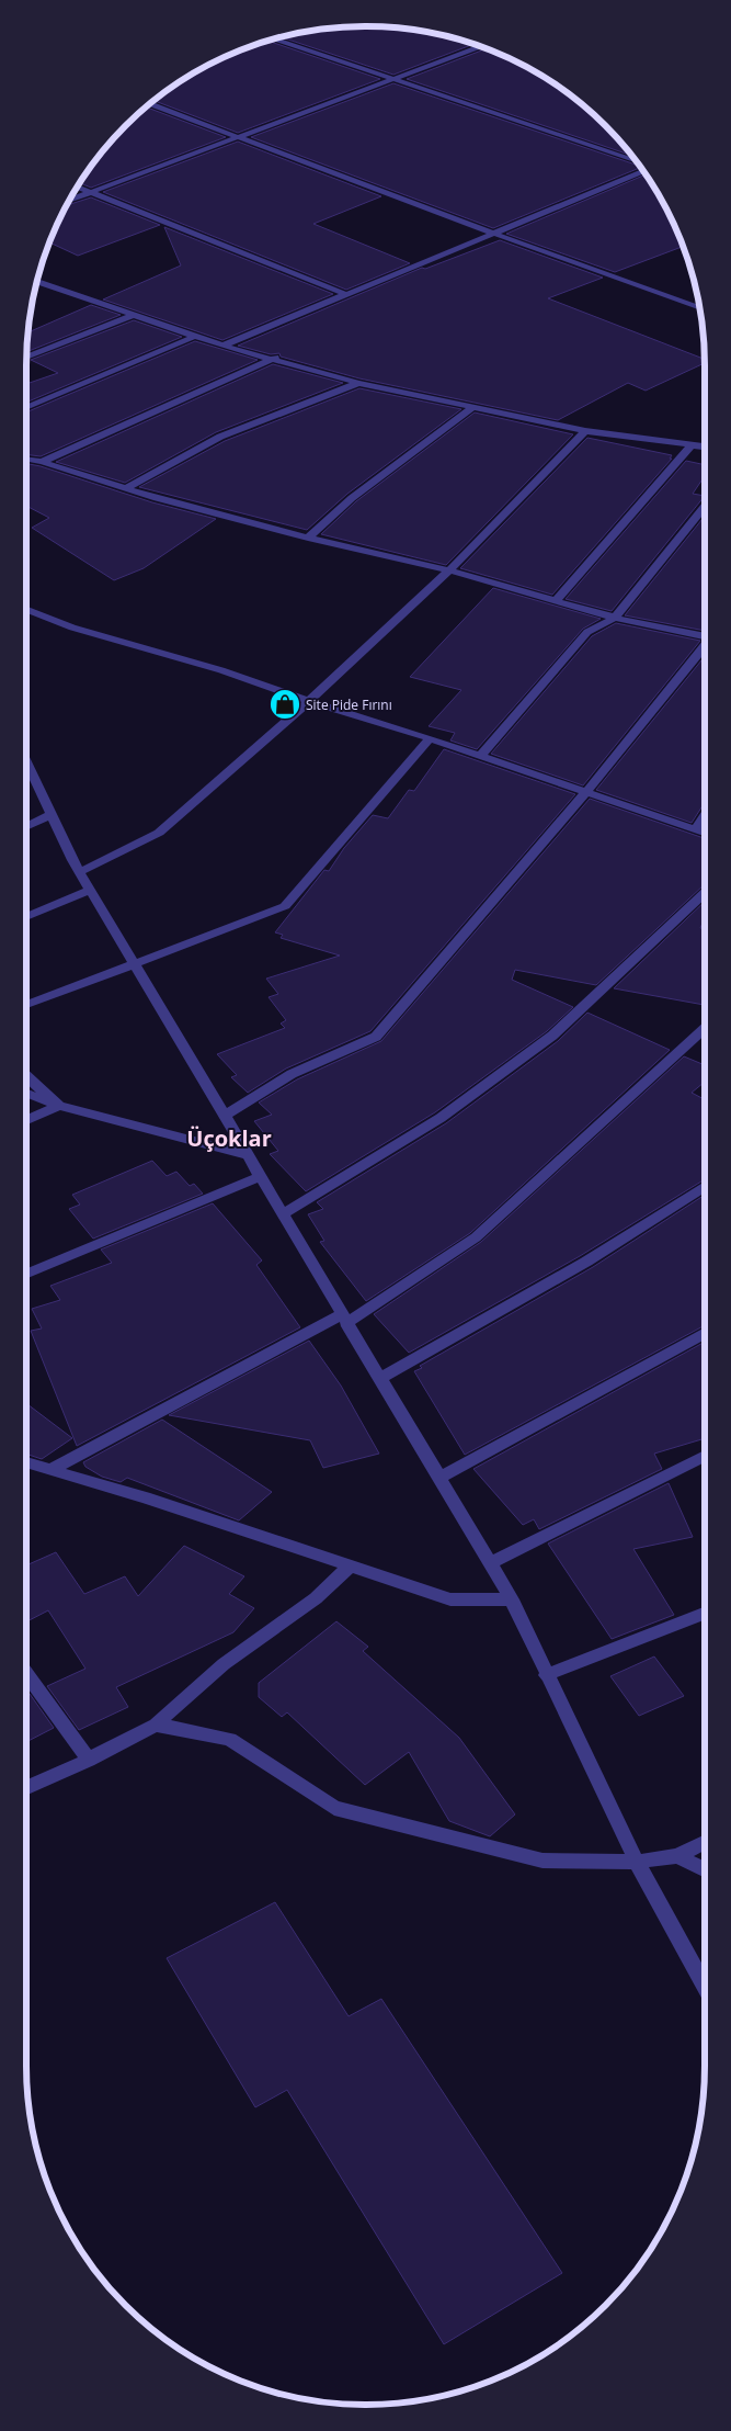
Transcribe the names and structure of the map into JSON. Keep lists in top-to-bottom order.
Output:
{
  "districts": ["Üçoklar"],
  "places": {
    "shop": ["Site Pide Fırını"]
  }
}
